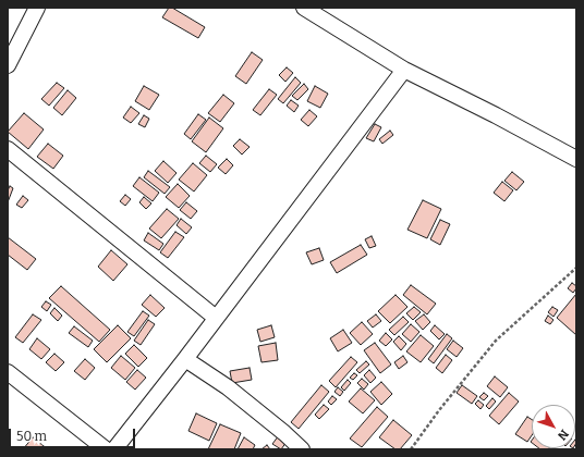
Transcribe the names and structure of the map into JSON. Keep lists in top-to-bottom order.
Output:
{
  "scale_bar": "50 m",
  "north": "bottom right"
}
